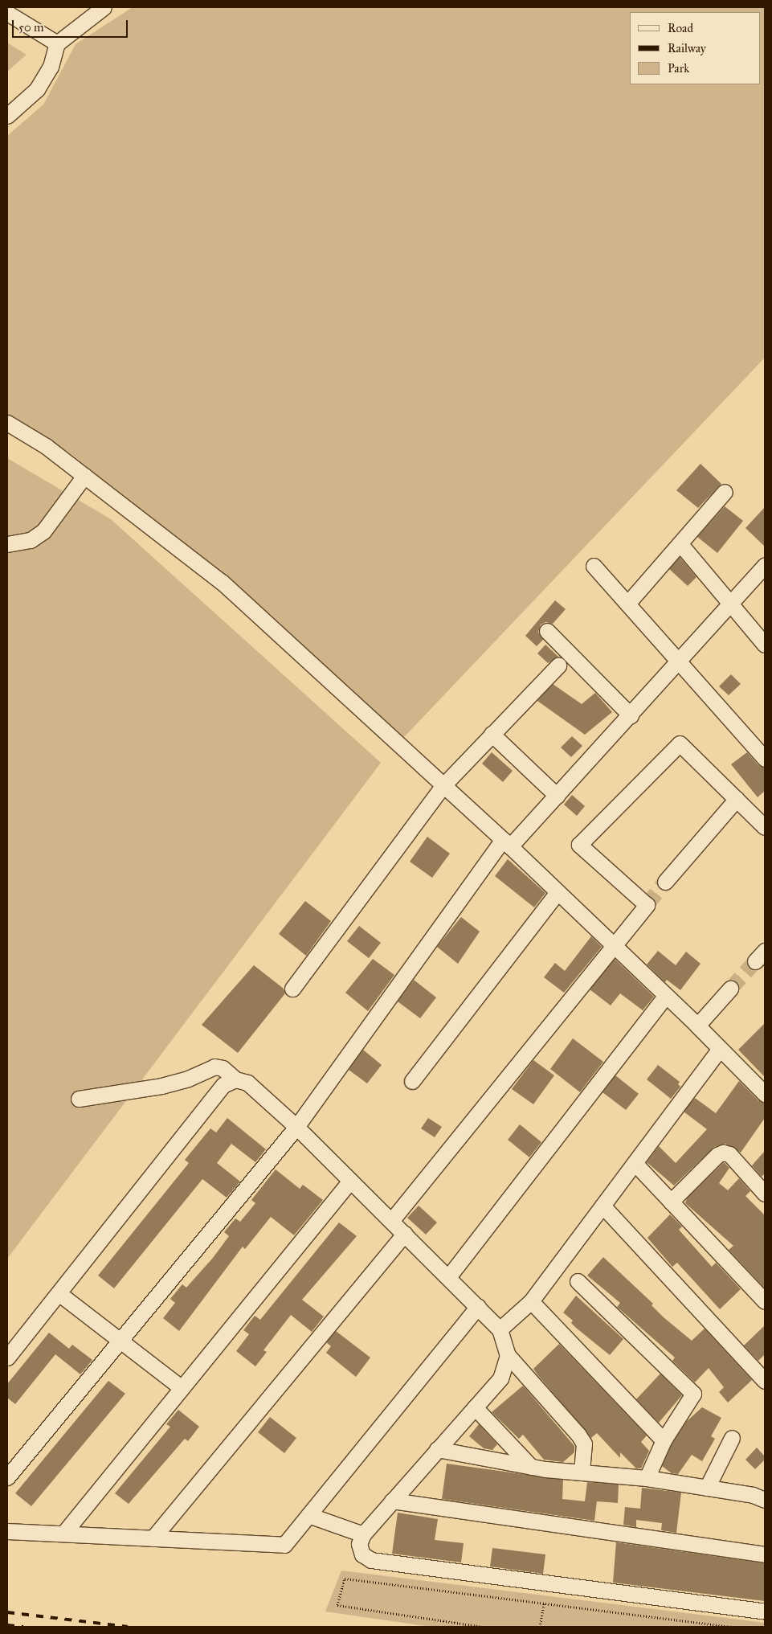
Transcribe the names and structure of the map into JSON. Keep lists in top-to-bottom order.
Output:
{
  "legend": ["Road", "Railway", "Park"],
  "scale_bar": "50 m"
}
